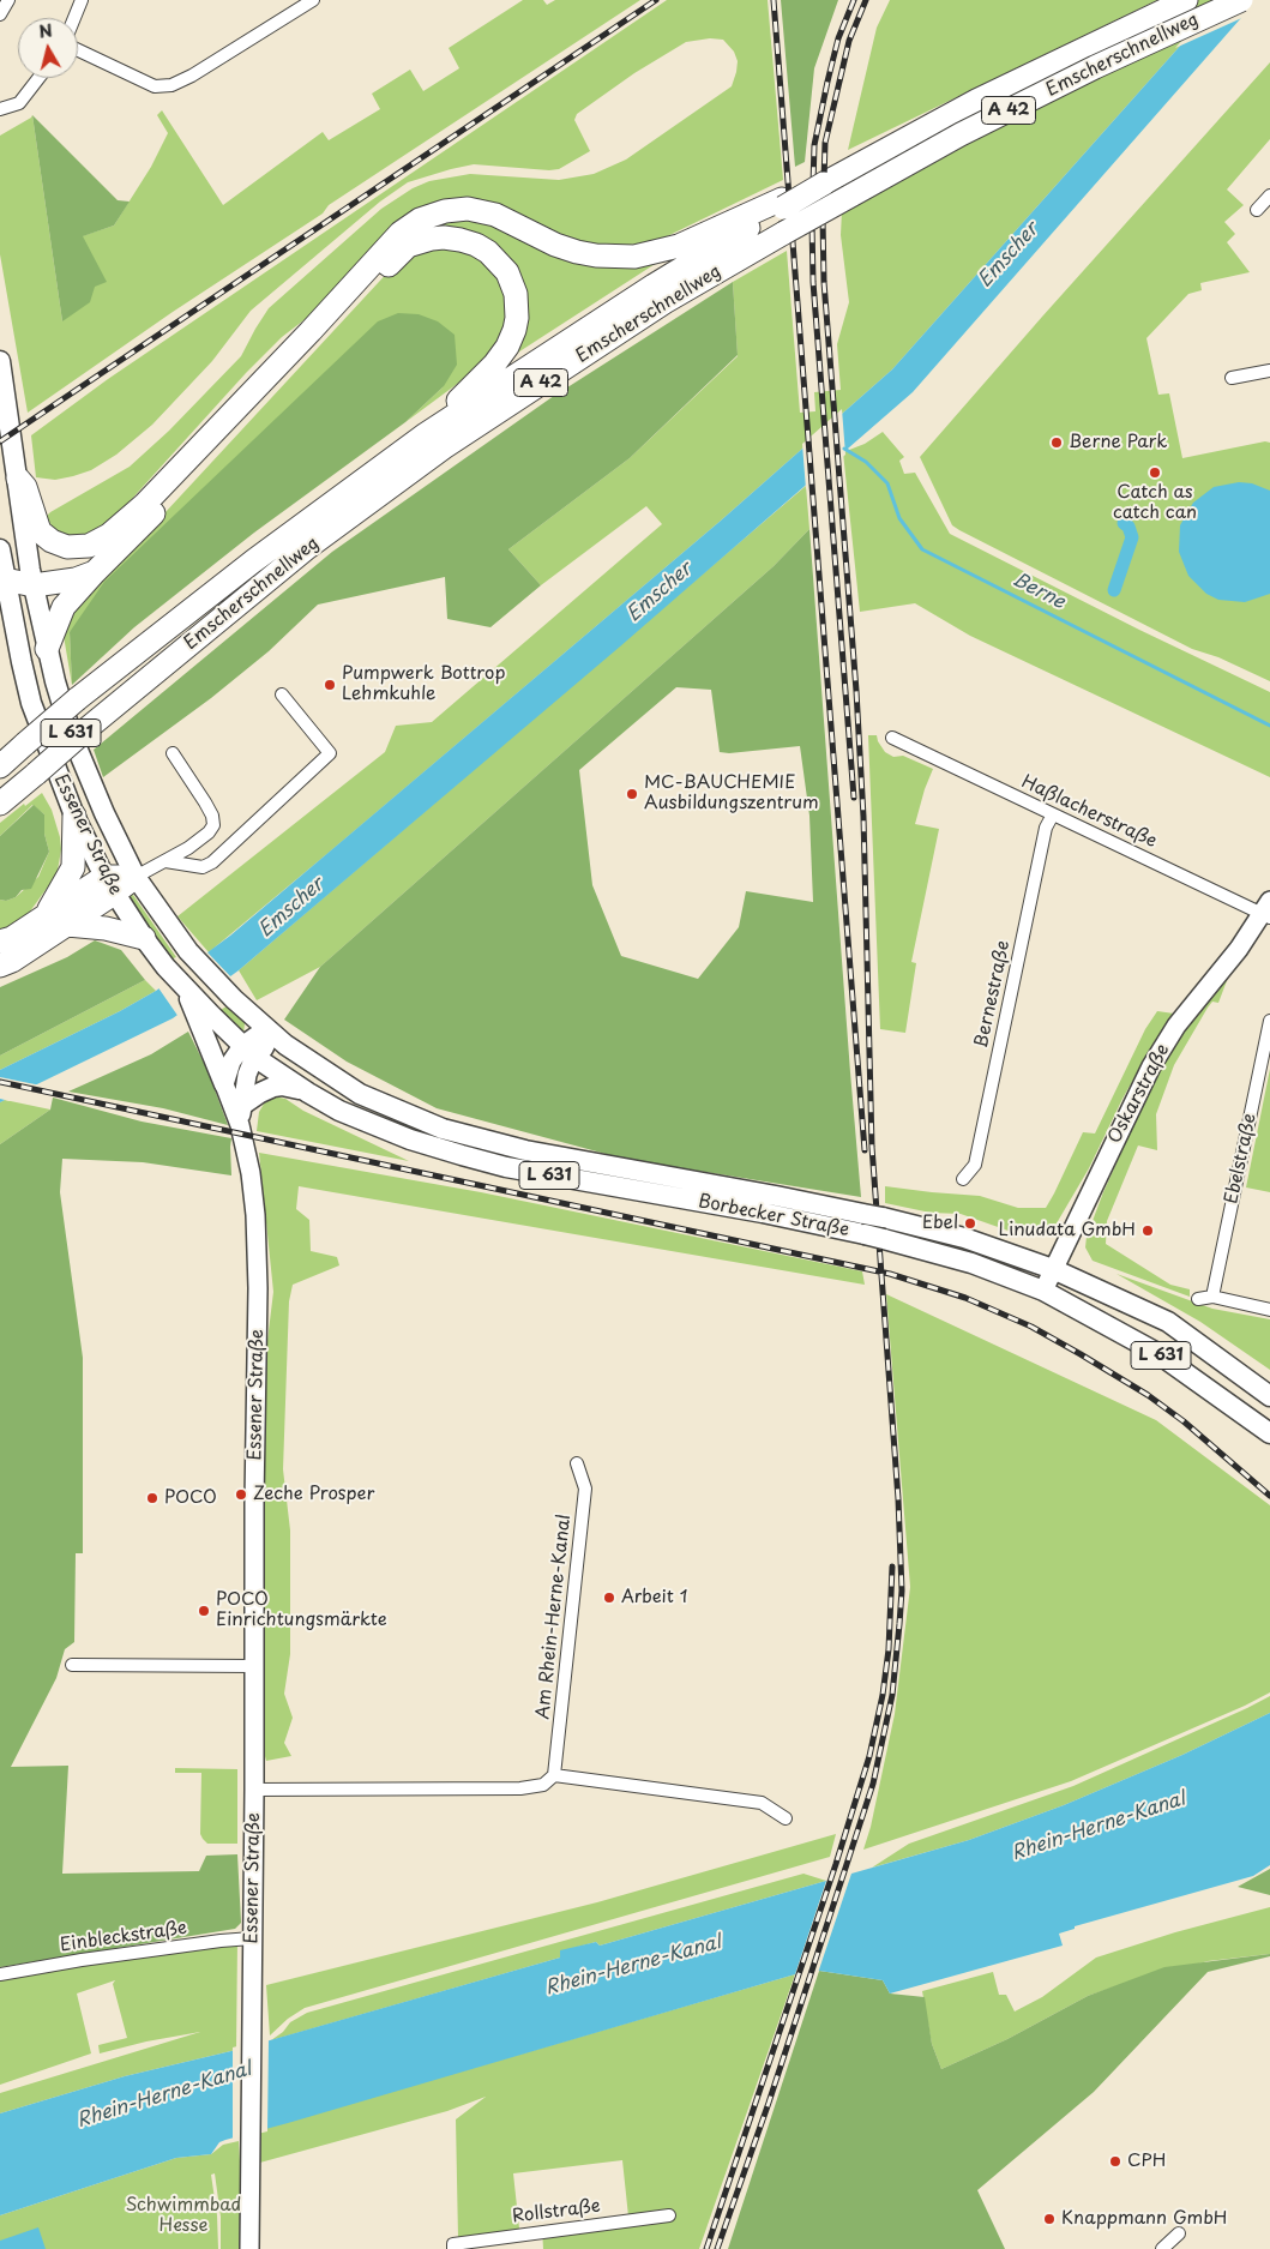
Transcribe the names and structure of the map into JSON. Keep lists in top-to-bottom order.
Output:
{
  "streets": {
    "highway": ["Emscherschnellweg", "A 42"],
    "main road": [
      "L 631",
      "Essener Straße",
      "Oskarstraße",
      "Borbecker Straße"
    ],
    "street": [
      "Haßlacherstraße",
      "Bernestraße",
      "Ebelstraße",
      "Am Rhein-Herne-Kanal",
      "Einbleckstraße",
      "Rollstraße"
    ]
  },
  "crossings": [
    ["L 631", "Essener Straße"],
    ["L 631", "Borbecker Straße"],
    ["Haßlacherstraße", "Bernestraße"],
    ["Haßlacherstraße", "Oskarstraße"],
    ["Essener Straße", "Borbecker Straße"],
    ["Essener Straße", "Einbleckstraße"],
    ["Oskarstraße", "Borbecker Straße"]
  ],
  "water": ["Emscher", "Berne", "Rhein-Herne-Kanal"],
  "parks": ["Schwimmbad Hesse"],
  "places": [
    "Berne Park",
    "Catch as catch can",
    "Pumpwerk Bottrop Lehmkuhle",
    "MC-BAUCHEMIE Ausbildungszentrum",
    "Ebel",
    "Linudata GmbH",
    "Zeche Prosper",
    "POCO",
    "Arbeit 1",
    "POCO Einrichtungsmärkte",
    "CPH",
    "Knappmann GmbH"
  ],
  "north": "top"
}
